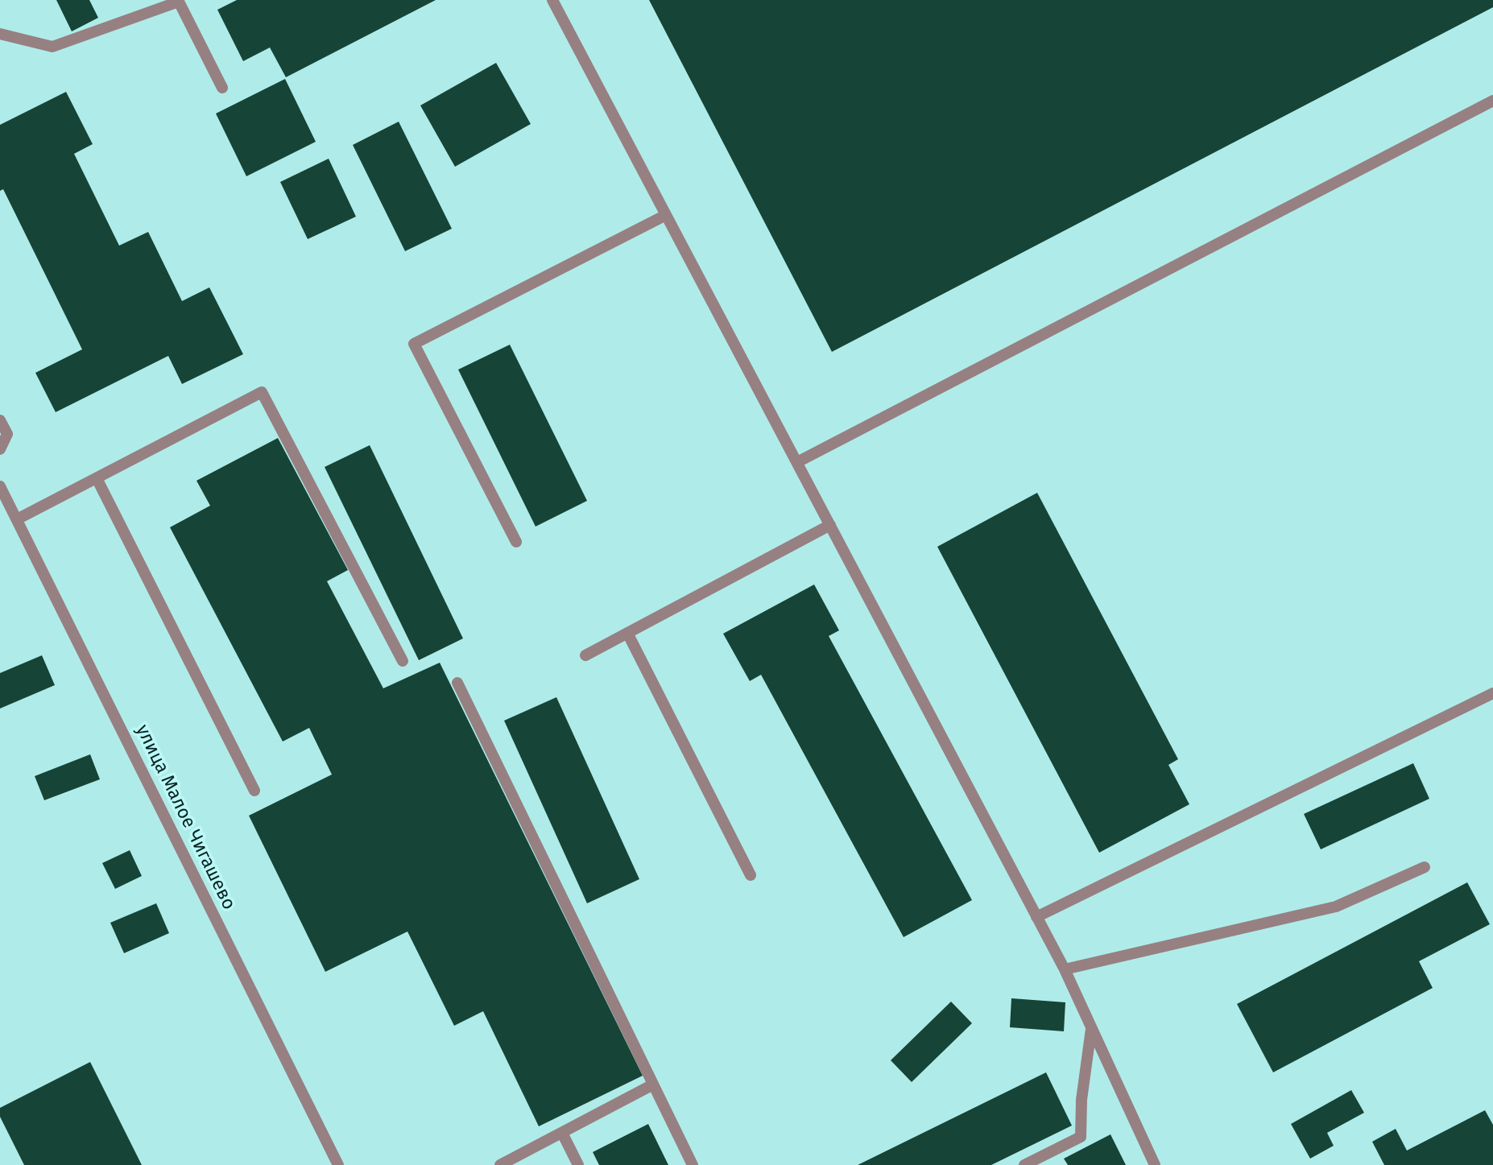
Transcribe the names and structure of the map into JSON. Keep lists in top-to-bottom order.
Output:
{
  "streets": {
    "street": ["улица Малое Чигашево"]
  }
}
